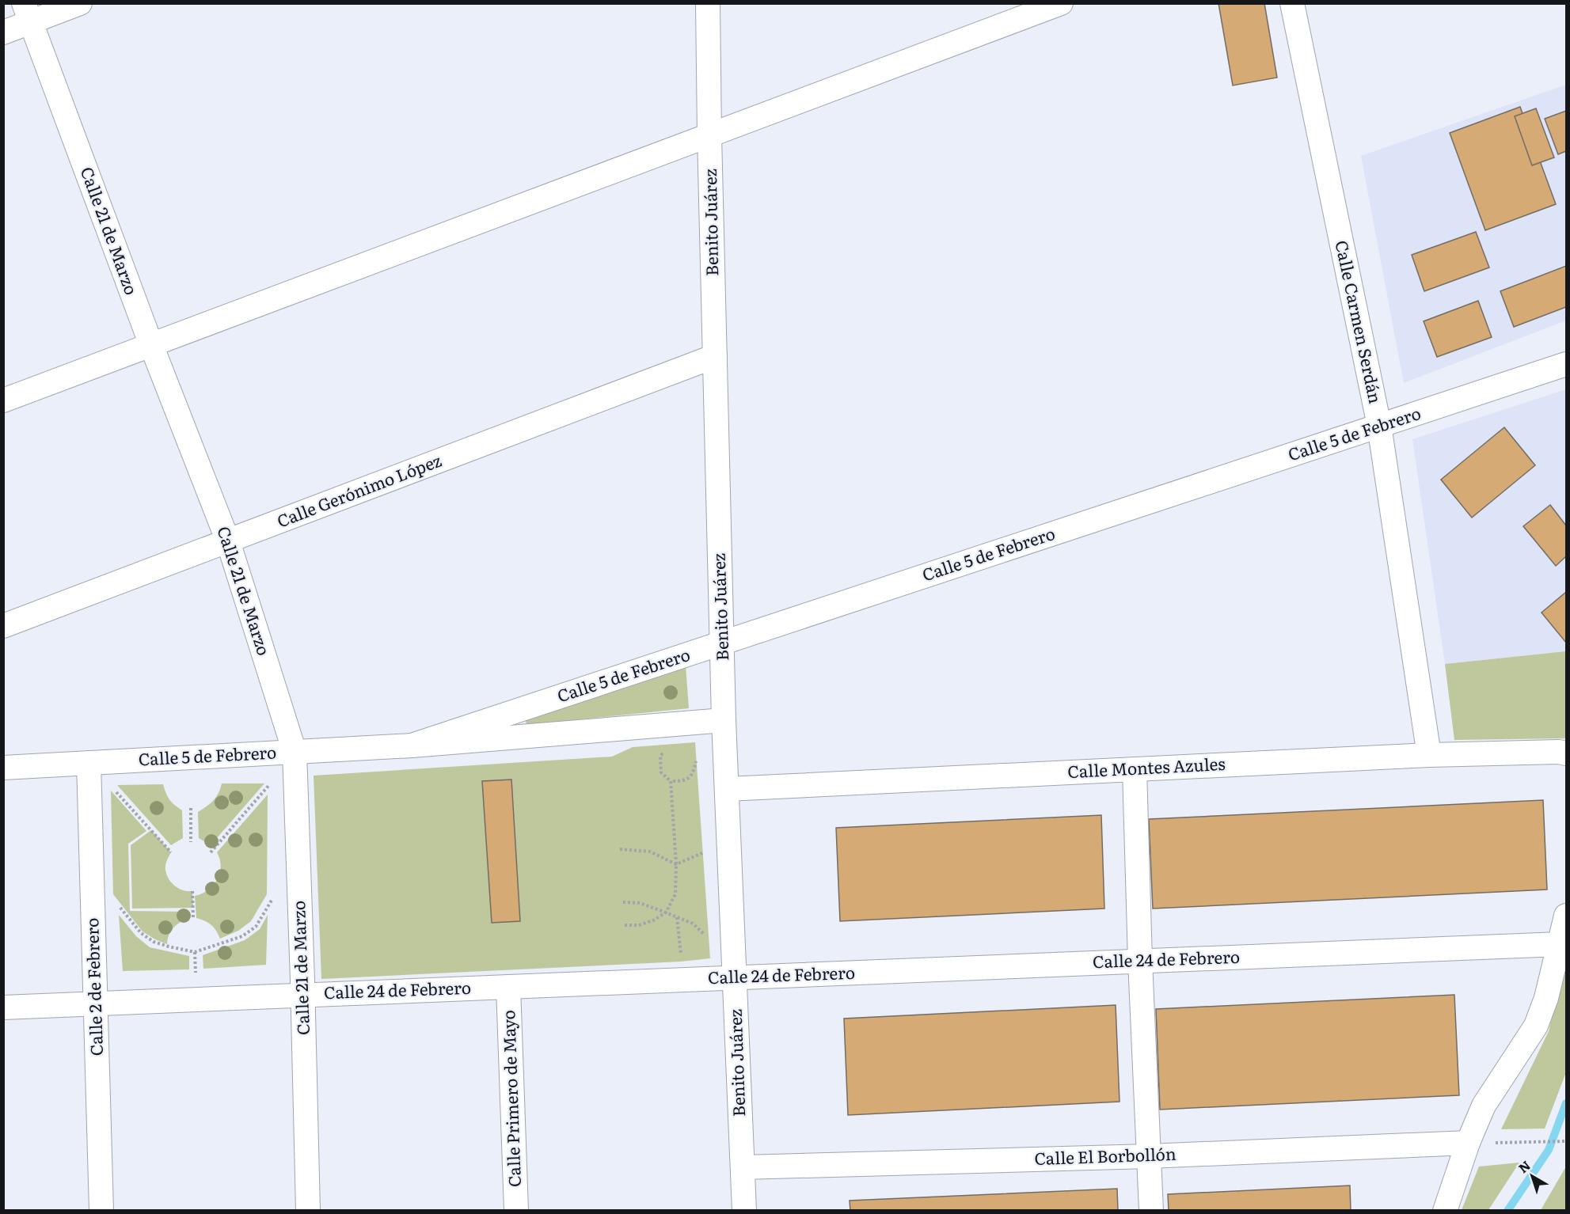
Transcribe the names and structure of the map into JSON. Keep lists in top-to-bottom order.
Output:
{
  "streets": {
    "street": [
      "Benito Juárez",
      "Calle 21 de Marzo",
      "Calle Carmen Serdán",
      "Calle 5 de Febrero",
      "Calle Gerónimo López",
      "Calle Montes Azules",
      "Calle 24 de Febrero",
      "Calle 2 de Febrero",
      "Calle Primero de Mayo",
      "Calle El Borbollón"
    ]
  },
  "crossings": [
    ["Benito Juárez", "Calle 5 de Febrero"],
    ["Benito Juárez", "Calle Gerónimo López"],
    ["Benito Juárez", "Calle Montes Azules"],
    ["Benito Juárez", "Calle 24 de Febrero"],
    ["Benito Juárez", "Calle El Borbollón"],
    ["Calle 21 de Marzo", "Calle 5 de Febrero"],
    ["Calle 21 de Marzo", "Calle Gerónimo López"],
    ["Calle 21 de Marzo", "Calle 24 de Febrero"],
    ["Calle Carmen Serdán", "Calle 5 de Febrero"],
    ["Calle Carmen Serdán", "Calle Montes Azules"],
    ["Calle 5 de Febrero", "Calle 2 de Febrero"],
    ["Calle 24 de Febrero", "Calle 2 de Febrero"],
    ["Calle 24 de Febrero", "Calle Primero de Mayo"]
  ],
  "north": "top left"
}
